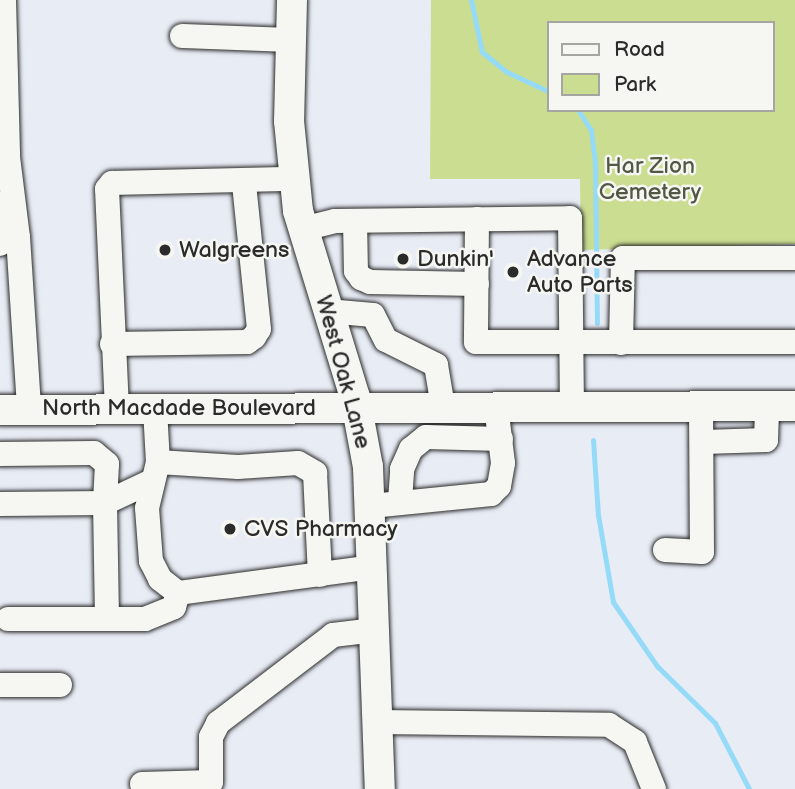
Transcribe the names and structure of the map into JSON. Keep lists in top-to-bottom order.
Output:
{
  "streets": {
    "main road": ["West Oak Lane", "North Macdade Boulevard"]
  },
  "crossings": [
    ["West Oak Lane", "North Macdade Boulevard"]
  ],
  "parks": ["Har Zion Cemetery"],
  "places": [
    "Walgreens",
    "Dunkin'",
    "Advance Auto Parts",
    "CVS Pharmacy"
  ],
  "legend": ["Road", "Park"]
}
